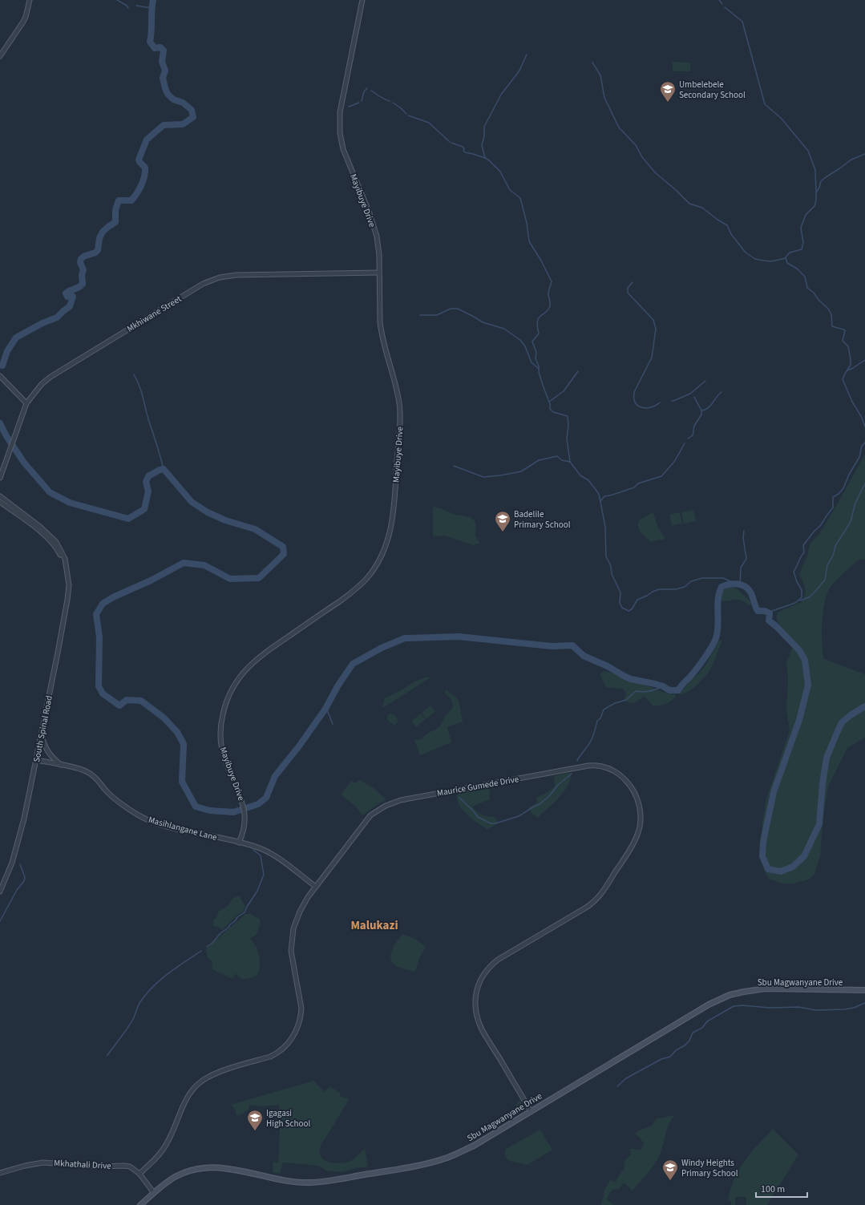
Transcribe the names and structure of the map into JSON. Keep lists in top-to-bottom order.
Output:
{
  "streets": {
    "main road": ["Sbu Magwanyane Drive"],
    "street": [
      "Mayibuye Drive",
      "Mkhiwane Street",
      "South Spinal Road",
      "Maurice Gumede Drive",
      "Masihlangane Lane",
      "Mkhathali Drive"
    ]
  },
  "crossings": [
    ["Mayibuye Drive", "Mkhiwane Street"],
    ["Mayibuye Drive", "Masihlangane Lane"],
    ["South Spinal Road", "Masihlangane Lane"],
    ["Maurice Gumede Drive", "Masihlangane Lane"],
    ["Maurice Gumede Drive", "Sbu Magwanyane Drive"],
    ["Maurice Gumede Drive", "Mkhathali Drive"],
    ["Sbu Magwanyane Drive", "Mkhathali Drive"]
  ],
  "districts": ["Malukazi"],
  "places": {
    "school or university": [
      "Umbelebele Secondary School",
      "Badelile Primary School",
      "Igagasi High School",
      "Windy Heights Primary School"
    ]
  },
  "scale_bar": "100 m"
}
